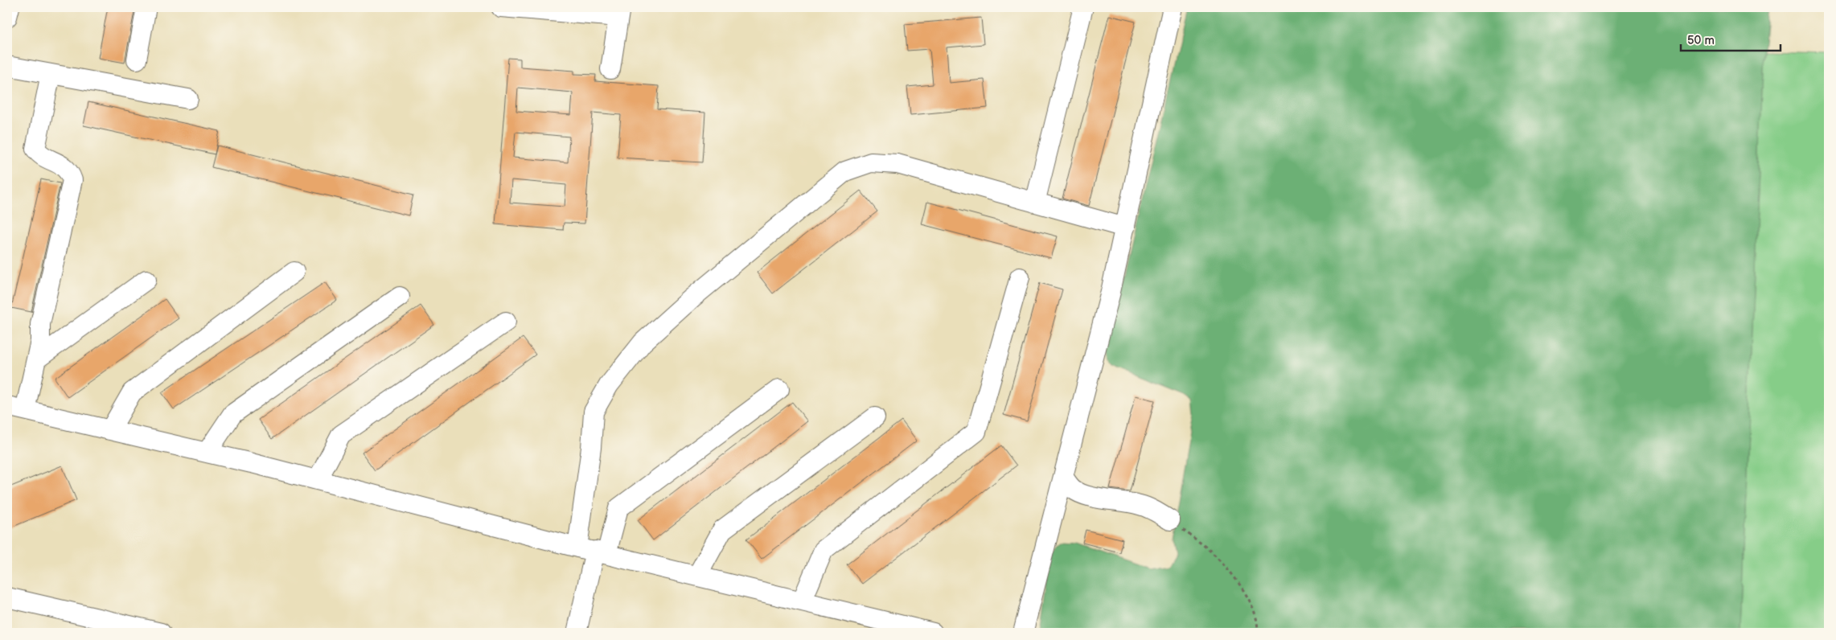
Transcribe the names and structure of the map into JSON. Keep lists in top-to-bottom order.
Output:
{
  "scale_bar": "50 m"
}
